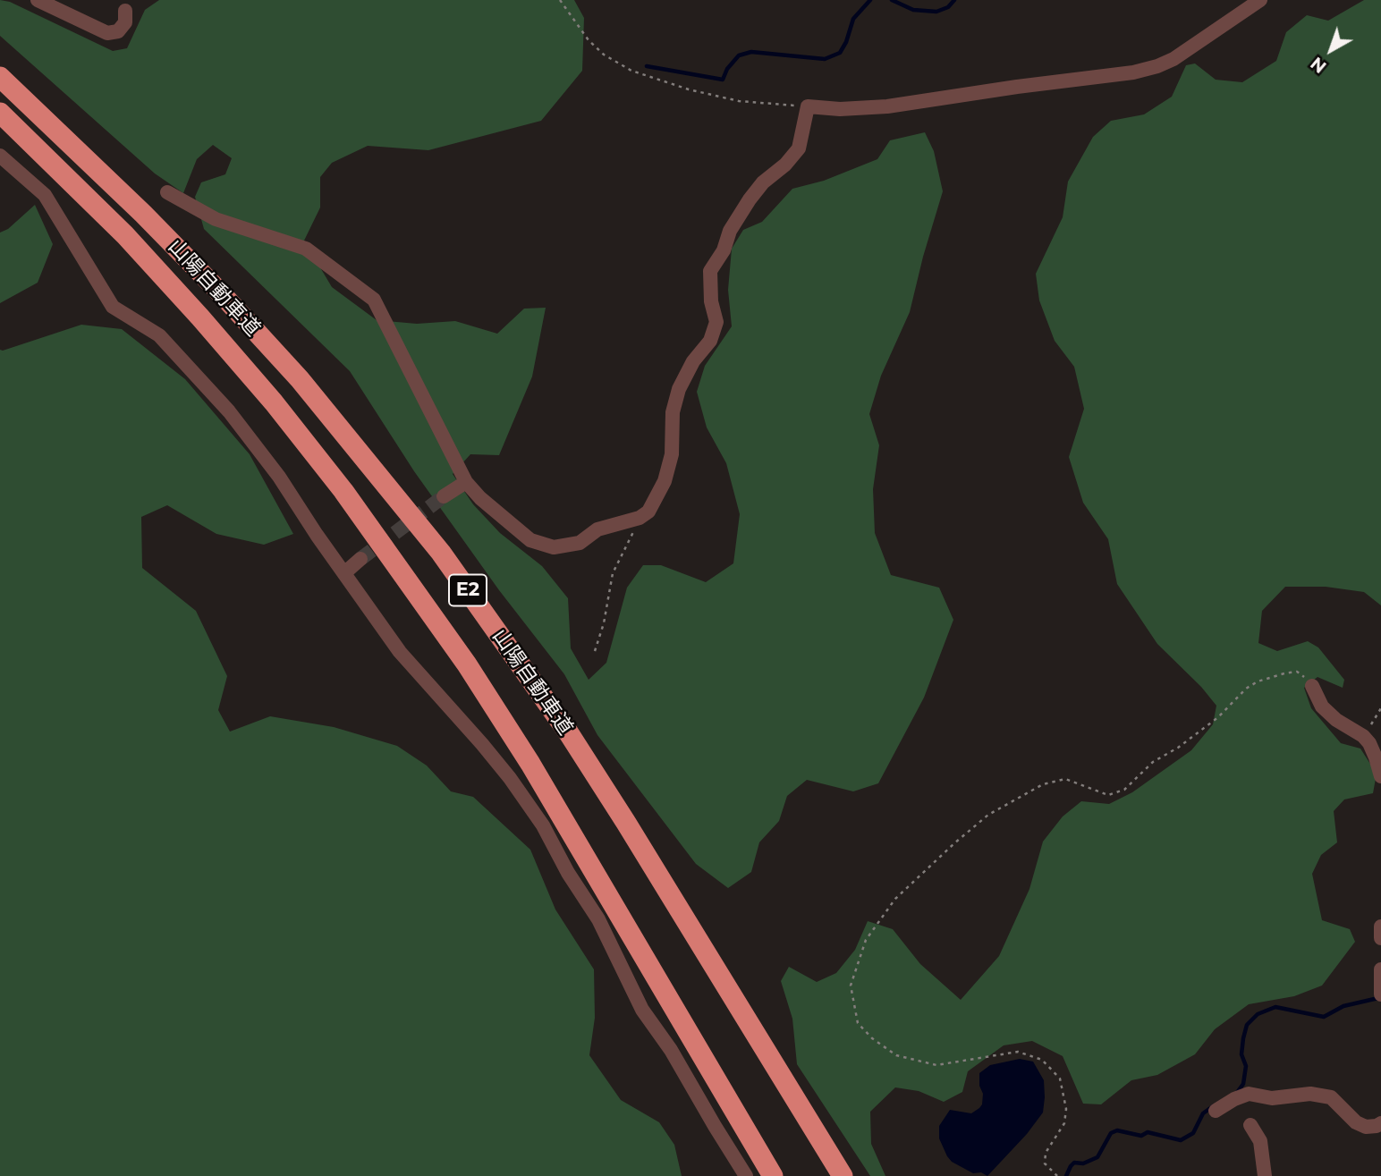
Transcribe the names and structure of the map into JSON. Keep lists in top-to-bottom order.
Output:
{
  "streets": {
    "highway": ["山陽自動車道", "E2"]
  },
  "north": "bottom left"
}
